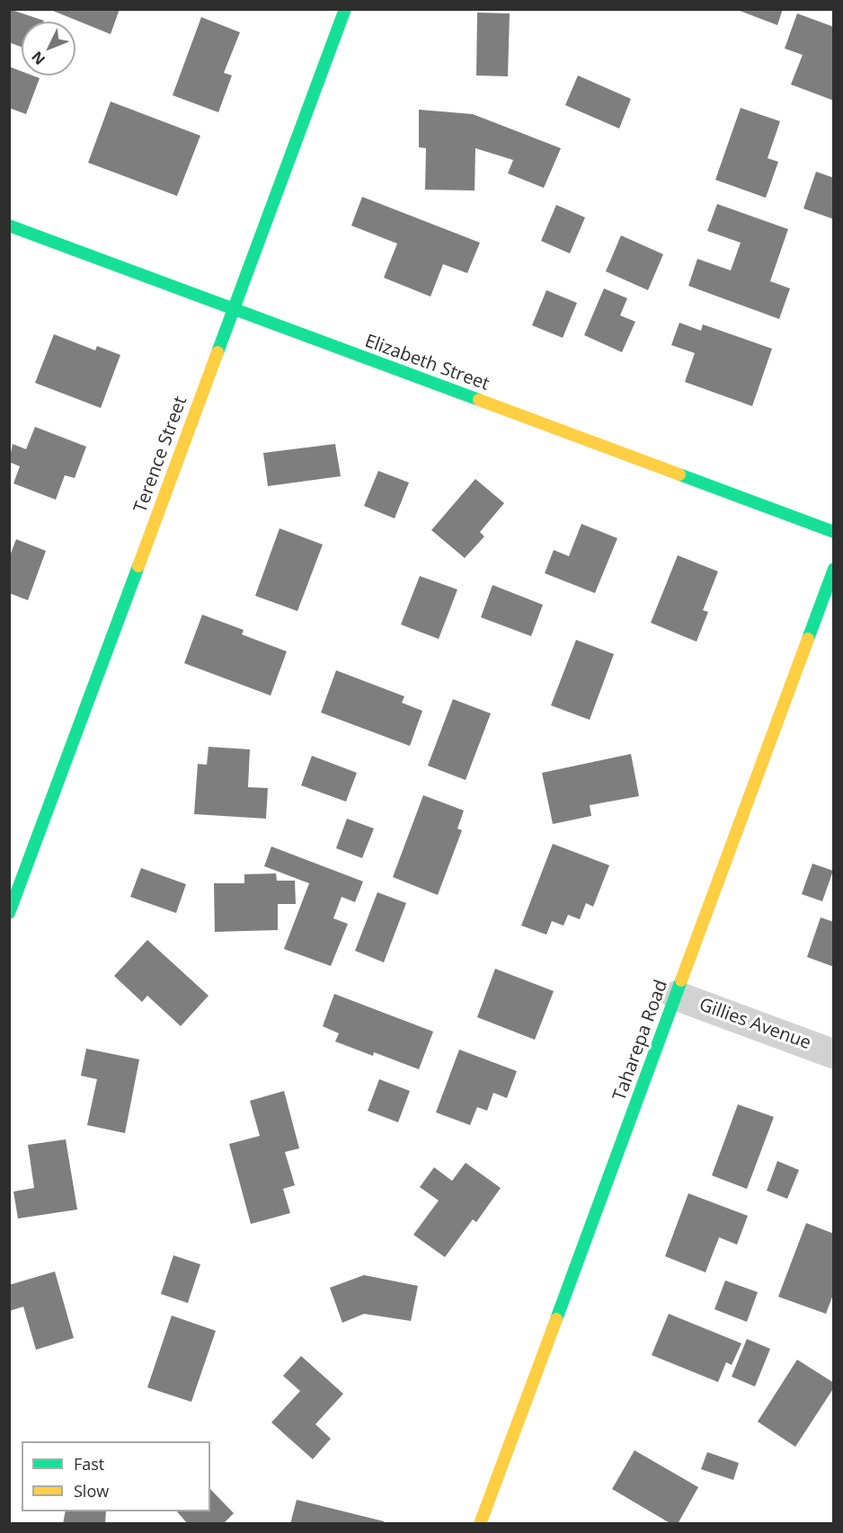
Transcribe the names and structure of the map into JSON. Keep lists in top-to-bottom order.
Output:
{
  "streets": {
    "street": [
      "Elizabeth Street",
      "Terence Street",
      "Gillies Avenue",
      "Taharepa Road"
    ]
  },
  "crossings": [
    ["Elizabeth Street", "Terence Street"],
    ["Gillies Avenue", "Taharepa Road"]
  ],
  "legend": ["Fast", "Slow"],
  "north": "bottom left"
}
